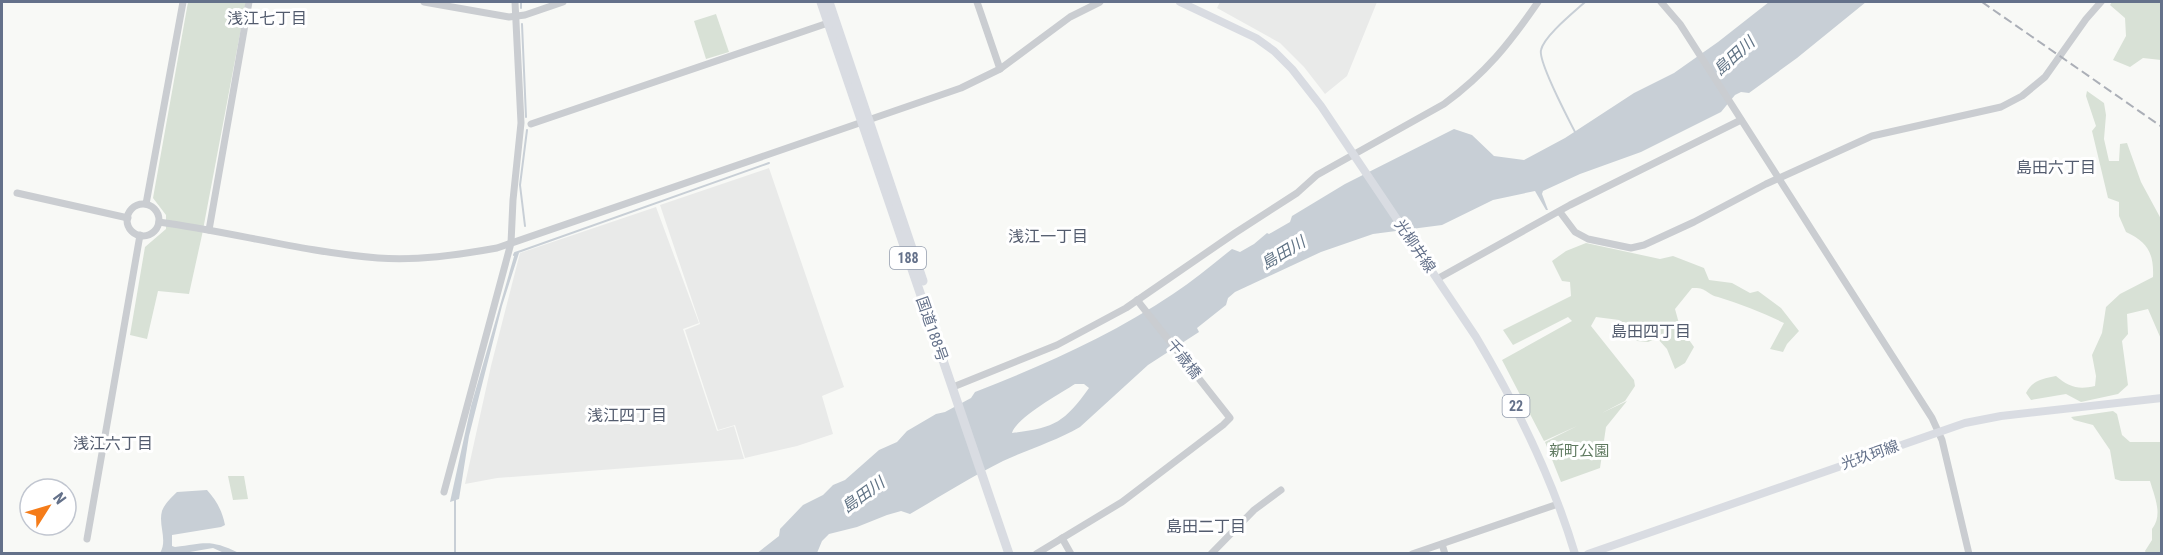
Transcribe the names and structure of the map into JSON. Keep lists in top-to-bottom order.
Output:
{
  "streets": {
    "highway": ["188", "国道188号"],
    "main road": ["光柳井線", "22", "光玖珂線"],
    "street": ["千歳橋"]
  },
  "districts": [
    "浅江七丁目",
    "島田六丁目",
    "浅江一丁目",
    "島田四丁目",
    "浅江四丁目",
    "浅江六丁目",
    "島田二丁目"
  ],
  "water": ["島田川"],
  "parks": ["新町公園"],
  "north": "top right"
}
